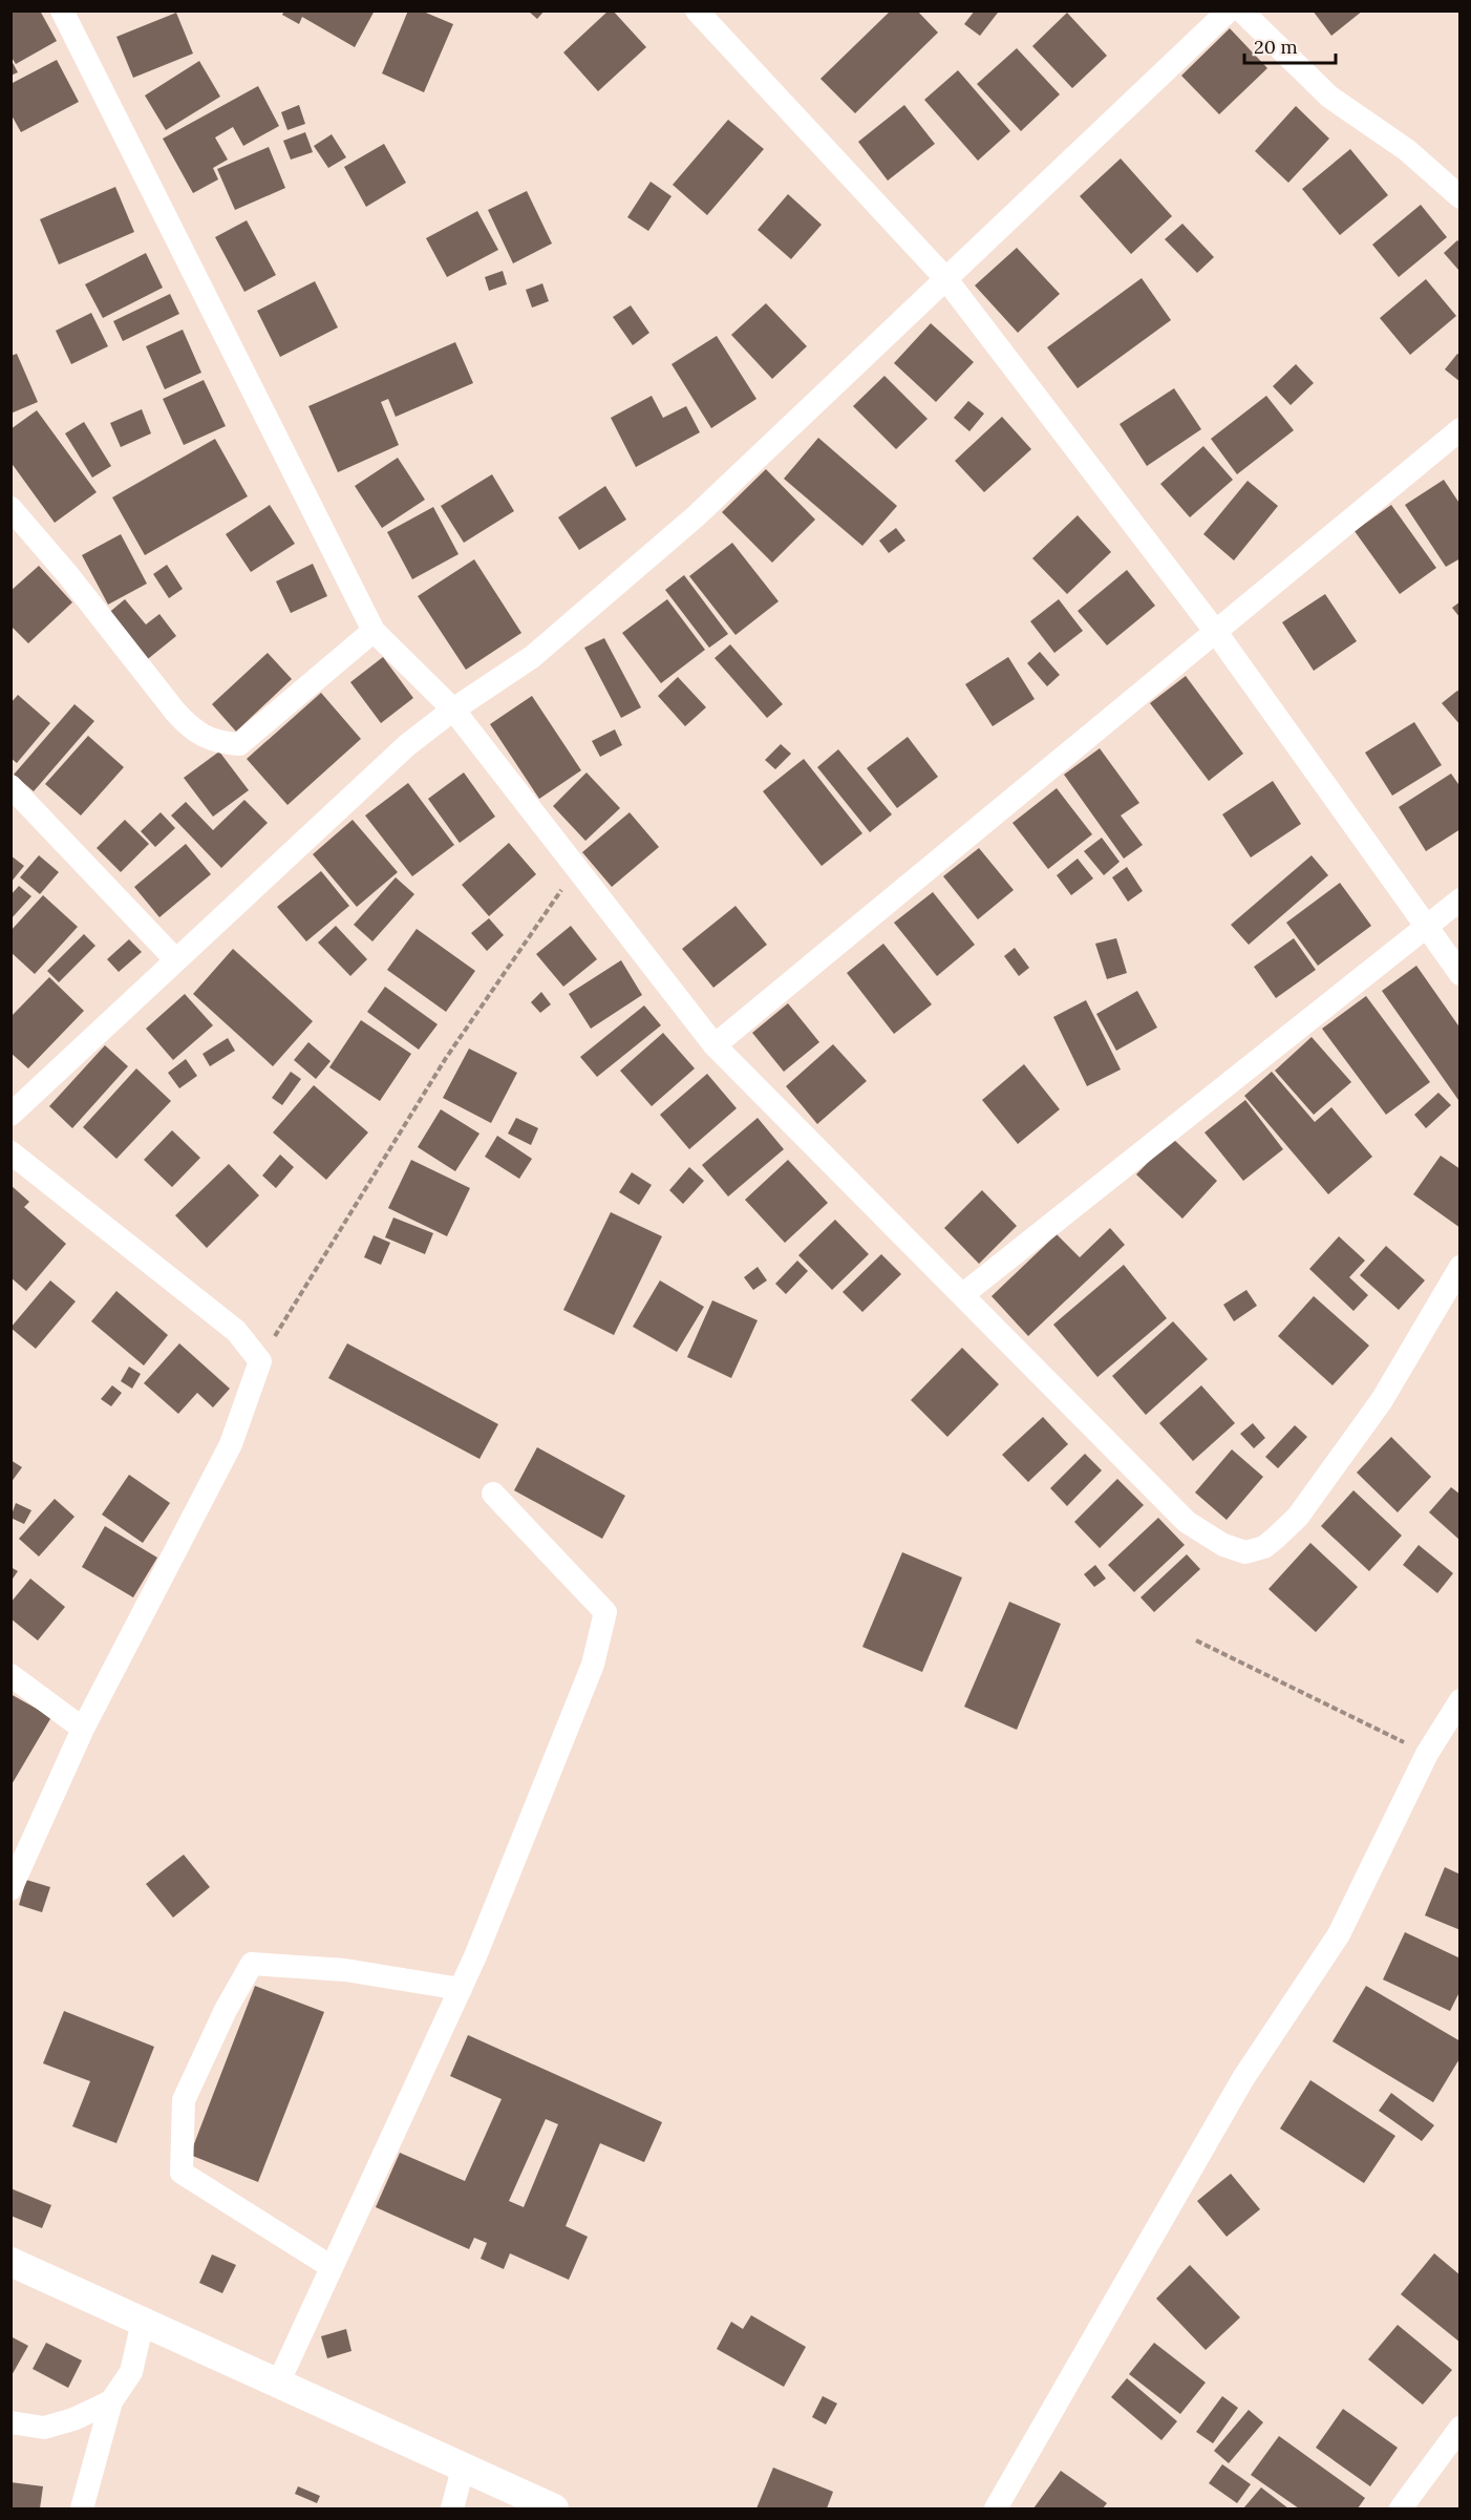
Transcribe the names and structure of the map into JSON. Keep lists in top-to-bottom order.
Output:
{
  "scale_bar": "20 m"
}
